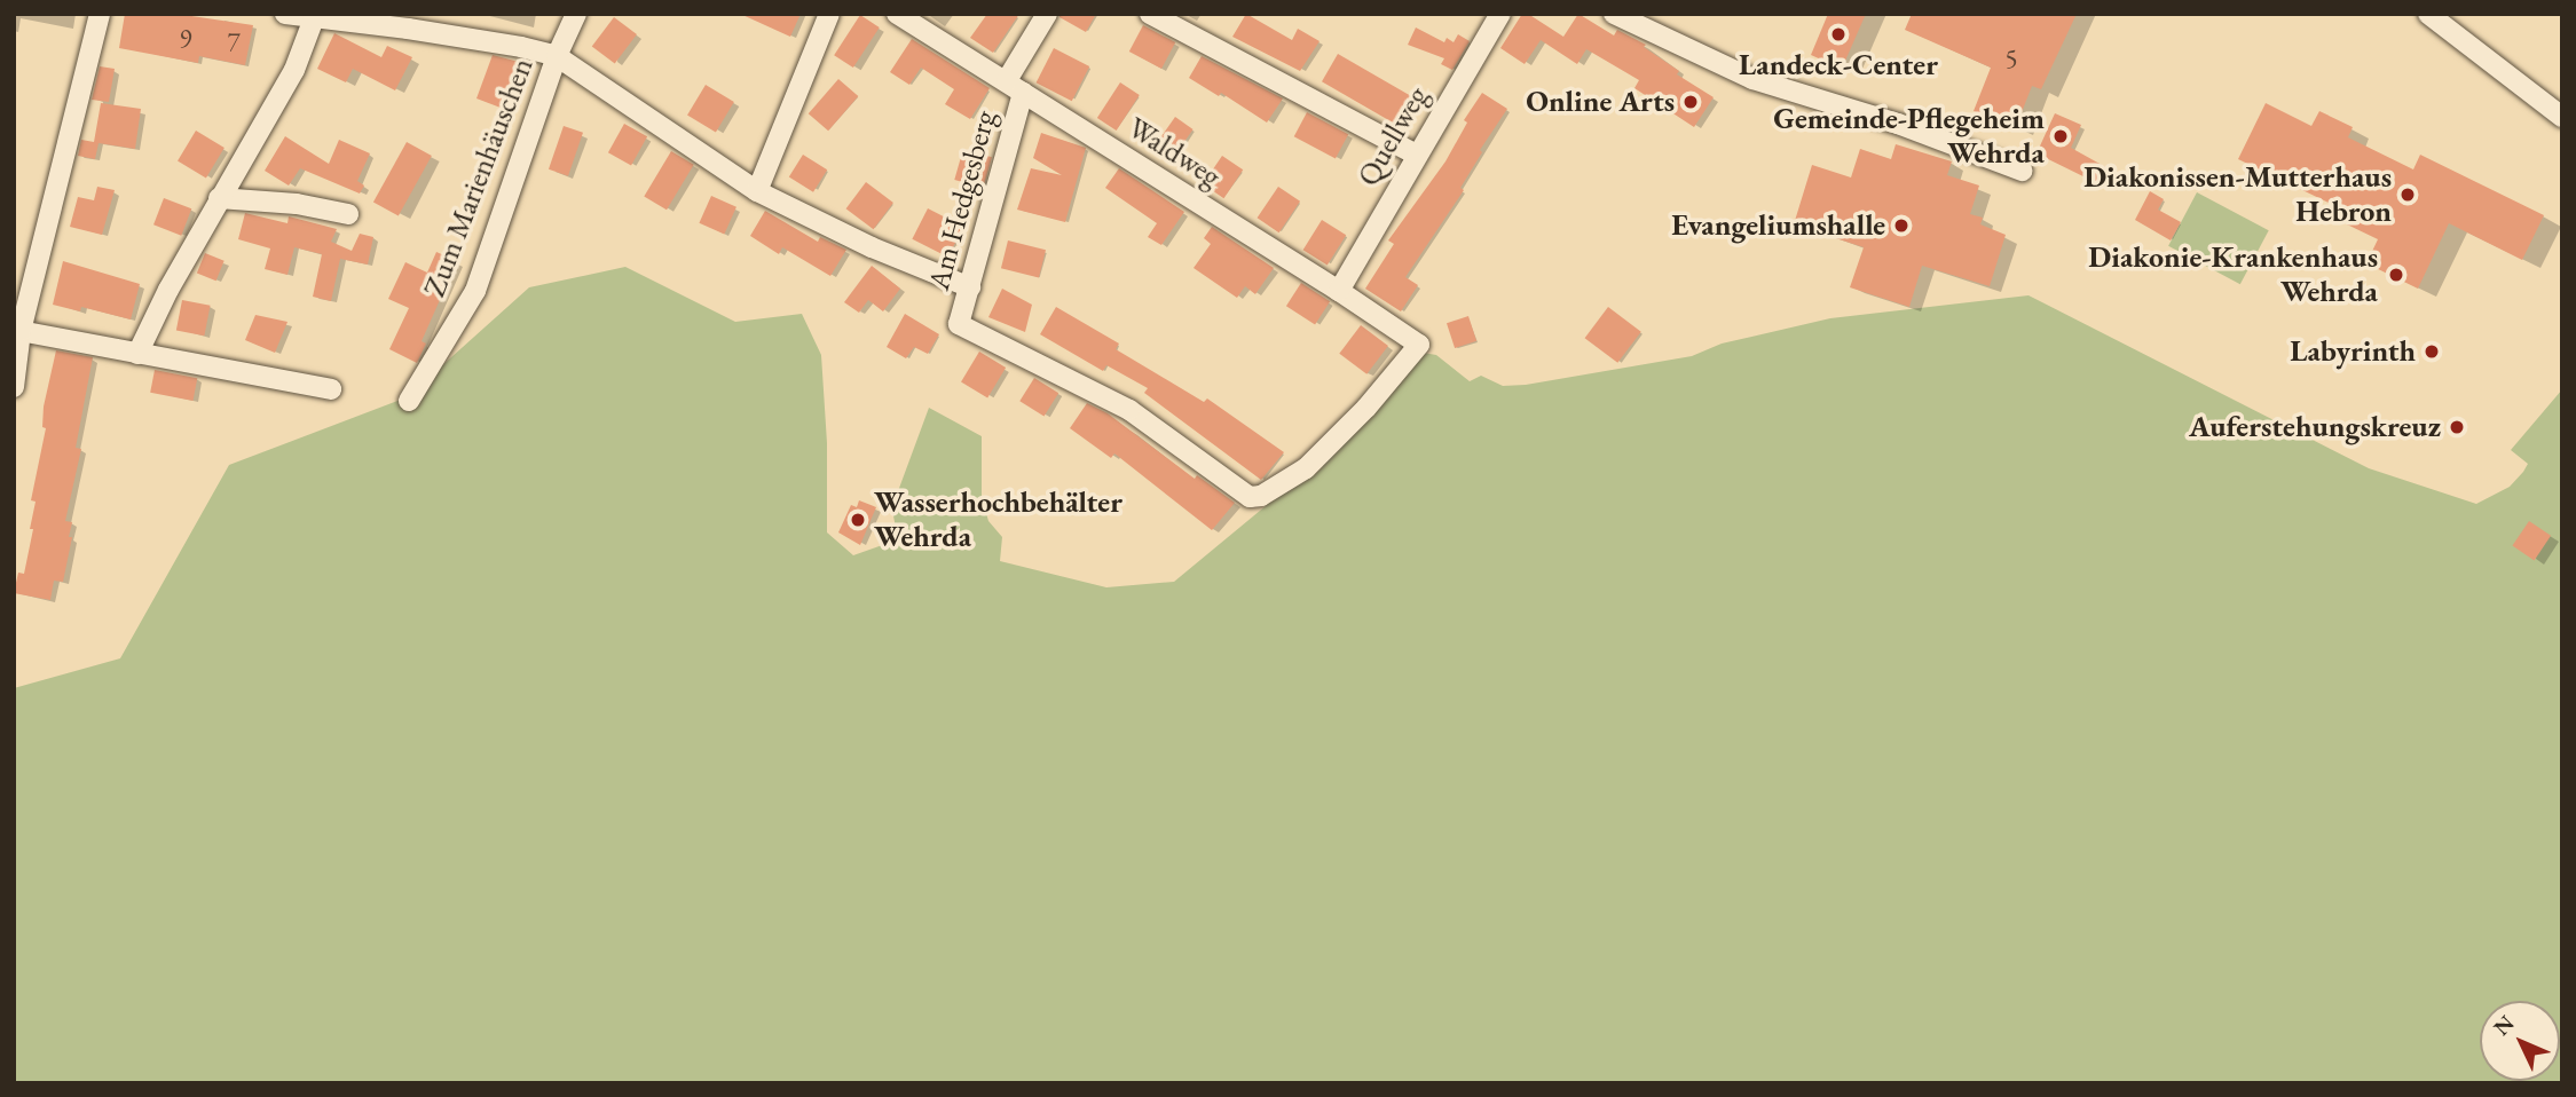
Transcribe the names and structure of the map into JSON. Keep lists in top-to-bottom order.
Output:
{
  "streets": {
    "street": [
      "Quellweg",
      "Waldweg",
      "Zum Marienhäuschen",
      "Am Hedgesberg"
    ]
  },
  "crossings": [
    ["Quellweg", "Waldweg"],
    ["Waldweg", "Am Hedgesberg"]
  ],
  "places": [
    "Landeck-Center",
    "Online Arts",
    "Gemeinde-Pflegeheim Wehrda",
    "Diakonissen-Mutterhaus Hebron",
    "Evangeliumshalle",
    "Diakonie-Krankenhaus Wehrda",
    "Labyrinth",
    "Auferstehungskreuz",
    "Wasserhochbehälter Wehrda"
  ],
  "house_numbers": ["9", "7", "5"],
  "north": "top left"
}
